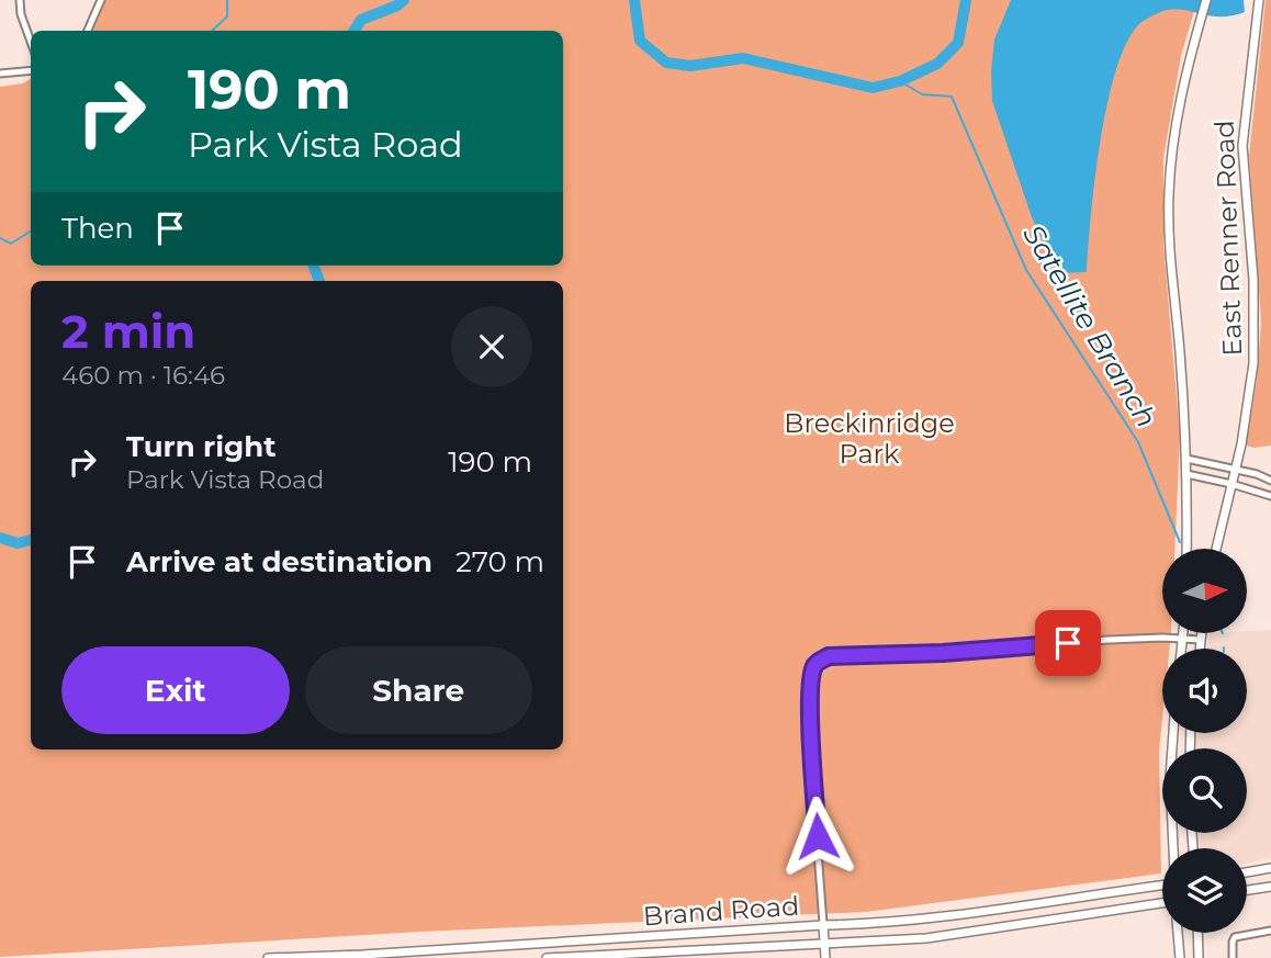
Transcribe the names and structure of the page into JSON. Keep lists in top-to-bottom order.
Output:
{
  "streets": {
    "main road": ["East Renner Road", "Brand Road"]
  },
  "water": ["Satellite Branch"],
  "parks": ["Breckinridge Park"],
  "north": "right",
  "page": {
    "turn": ["190 m", "Park Vista Road"],
    "then": "Then",
    "heading": ["2 min", "460 m · 16:46"],
    "list": [
      {
        "name": "Turn right",
        "note": "Park Vista Road",
        "value": "190 m"
      },
      {
        "name": "Arrive at destination",
        "value": "270 m"
      }
    ],
    "buttons": ["Exit", "Share"]
  }
}
